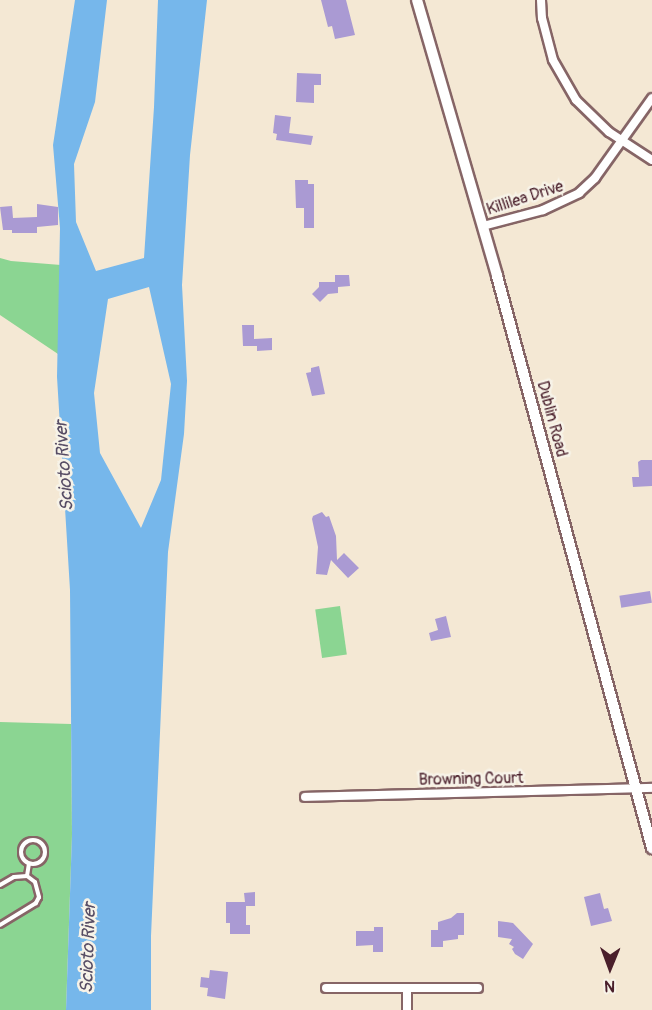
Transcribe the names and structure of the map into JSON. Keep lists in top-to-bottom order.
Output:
{
  "streets": {
    "main road": ["Dublin Road"],
    "street": ["Killilea Drive", "Browning Court"]
  },
  "crossings": [
    ["Killilea Drive", "Dublin Road"],
    ["Dublin Road", "Browning Court"]
  ],
  "water": ["Scioto River"],
  "north": "bottom"
}
